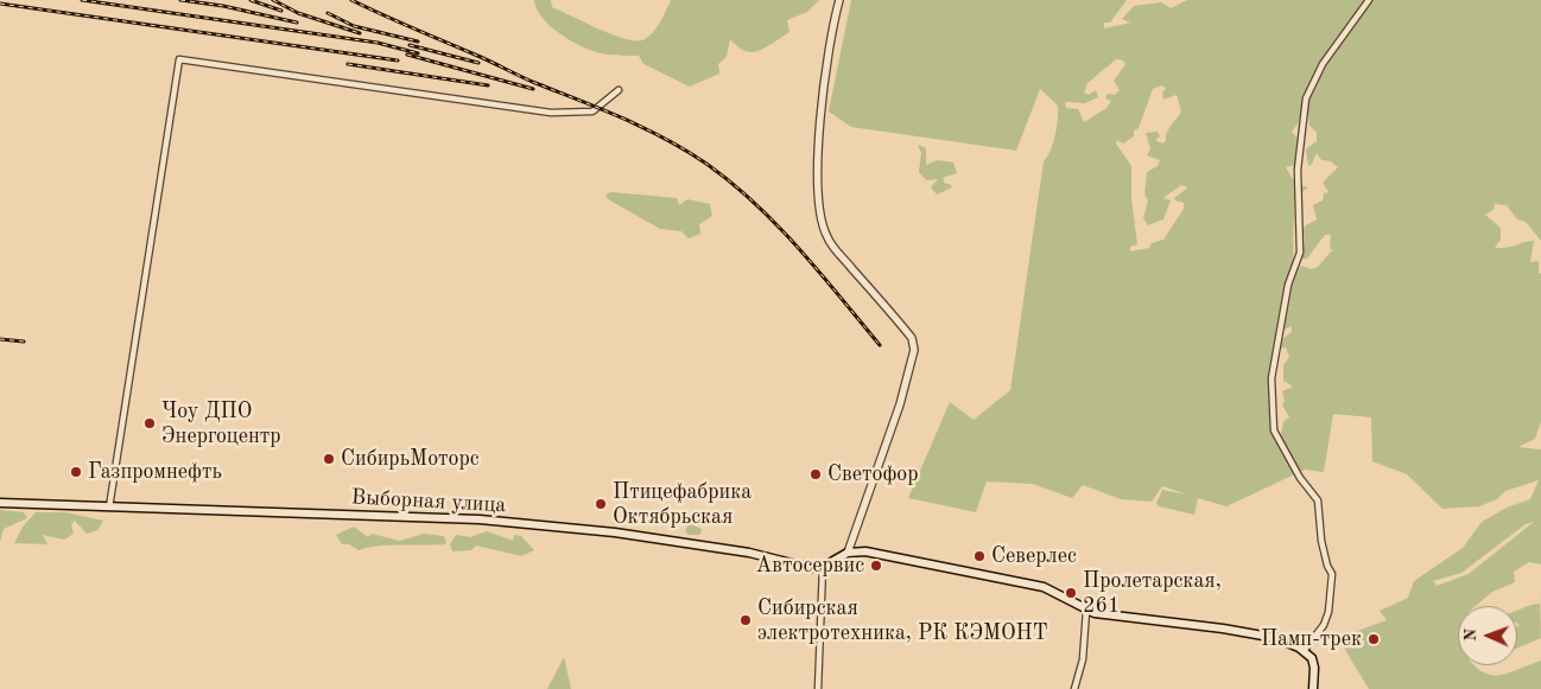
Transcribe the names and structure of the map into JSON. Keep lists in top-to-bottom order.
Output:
{
  "streets": {
    "main road": ["Выборная улица"]
  },
  "places": [
    "Чоу ДПО Энергоцентр",
    "СибирьМоторс",
    "Газпромнефть",
    "Светофор",
    "Птицефабрика Октябрьская",
    "Северлес",
    "Автосервис",
    "Пролетарская, 261",
    "Сибирская электротехника, РК КЭМОНТ",
    "Памп-трек"
  ],
  "north": "left"
}
